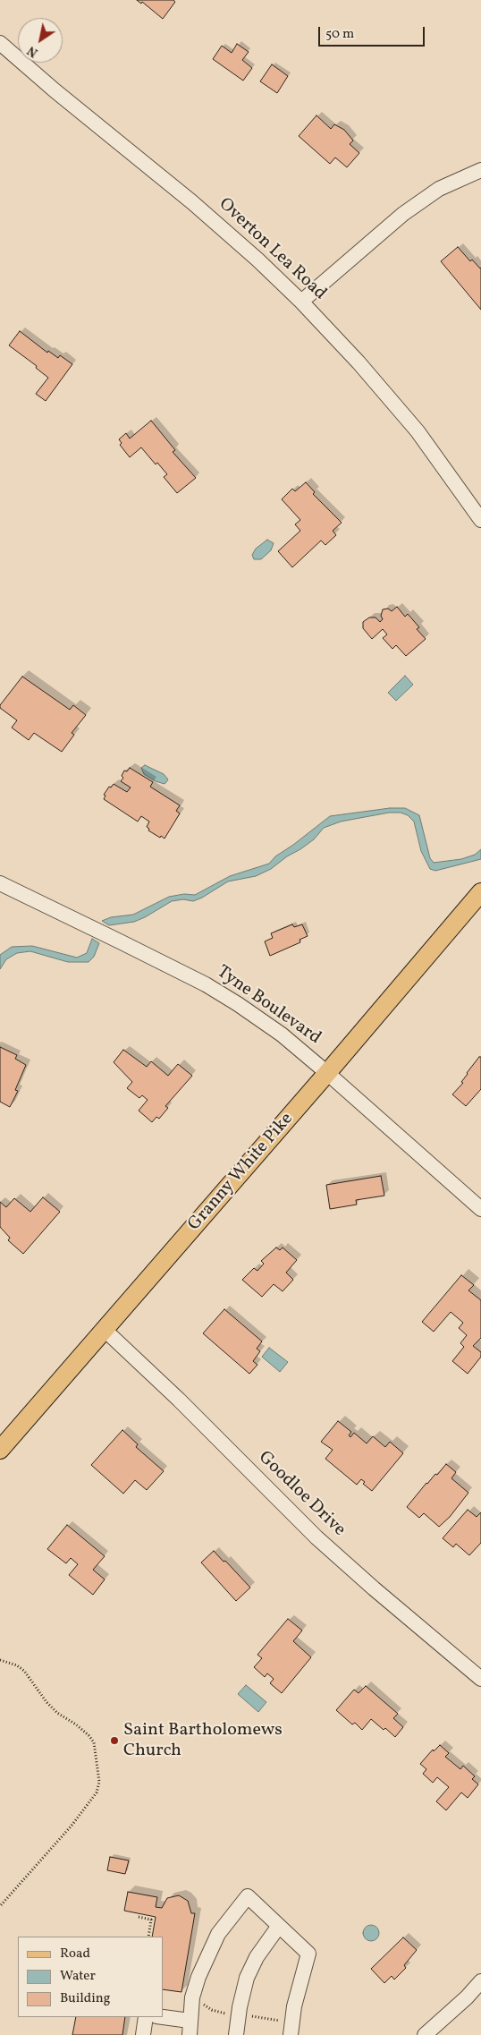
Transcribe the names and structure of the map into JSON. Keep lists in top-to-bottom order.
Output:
{
  "streets": {
    "main road": ["Granny White Pike"],
    "street": ["Overton Lea Road", "Tyne Boulevard", "Goodloe Drive"]
  },
  "crossings": [
    ["Tyne Boulevard", "Granny White Pike"],
    ["Granny White Pike", "Goodloe Drive"]
  ],
  "places": ["Saint Bartholomews Church"],
  "legend": ["Road", "Water", "Building"],
  "scale_bar": "50 m",
  "north": "bottom left"
}
